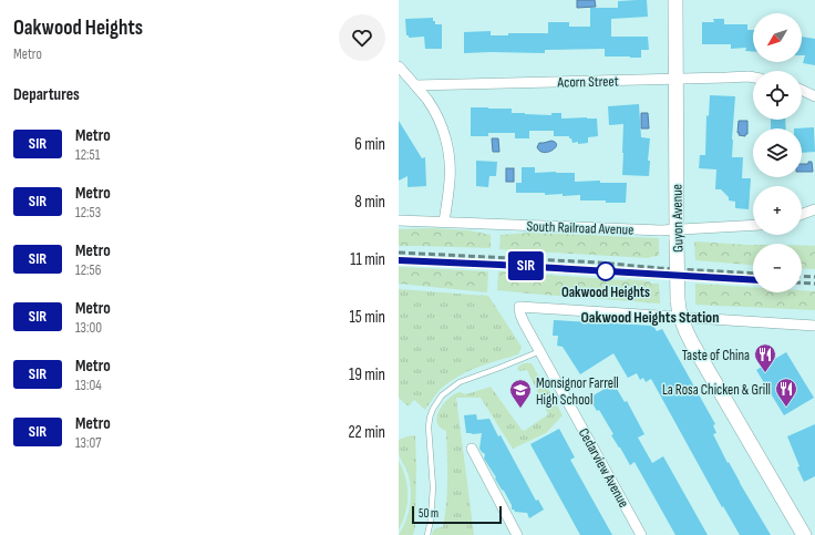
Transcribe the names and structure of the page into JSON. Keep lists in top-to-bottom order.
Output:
{
  "streets": {
    "street": [
      "Acorn Street",
      "Guyon Avenue",
      "South Railroad Avenue",
      "Cedarview Avenue"
    ]
  },
  "crossings": [
    ["Acorn Street", "Guyon Avenue"],
    ["Guyon Avenue", "South Railroad Avenue"],
    ["Guyon Avenue", "Cedarview Avenue"]
  ],
  "districts": ["Oakwood Heights Station"],
  "places": {
    "other": ["Oakwood Heights"],
    "restaurant": ["Taste of China", "La Rosa Chicken & Grill"],
    "school or university": ["Monsignor Farrell High School"]
  },
  "lines": ["metro line SIR"],
  "scale_bar": "50 m",
  "north": "bottom left",
  "page": {
    "heading": [
      ["Oakwood Heights", "Metro"],
      "Departures"
    ],
    "on_map": "SIR",
    "map_buttons": ["+", "−"],
    "list": [
      {
        "mark": "SIR",
        "name": "Metro",
        "note": "12:51",
        "value": "6 min"
      },
      {
        "mark": "SIR",
        "name": "Metro",
        "note": "12:53",
        "value": "8 min"
      },
      {
        "mark": "SIR",
        "name": "Metro",
        "note": "12:56",
        "value": "11 min"
      },
      {
        "mark": "SIR",
        "name": "Metro",
        "note": "13:00",
        "value": "15 min"
      },
      {
        "mark": "SIR",
        "name": "Metro",
        "note": "13:04",
        "value": "19 min"
      },
      {
        "mark": "SIR",
        "name": "Metro",
        "note": "13:07",
        "value": "22 min"
      }
    ],
    "scale": "50 m"
  }
}
